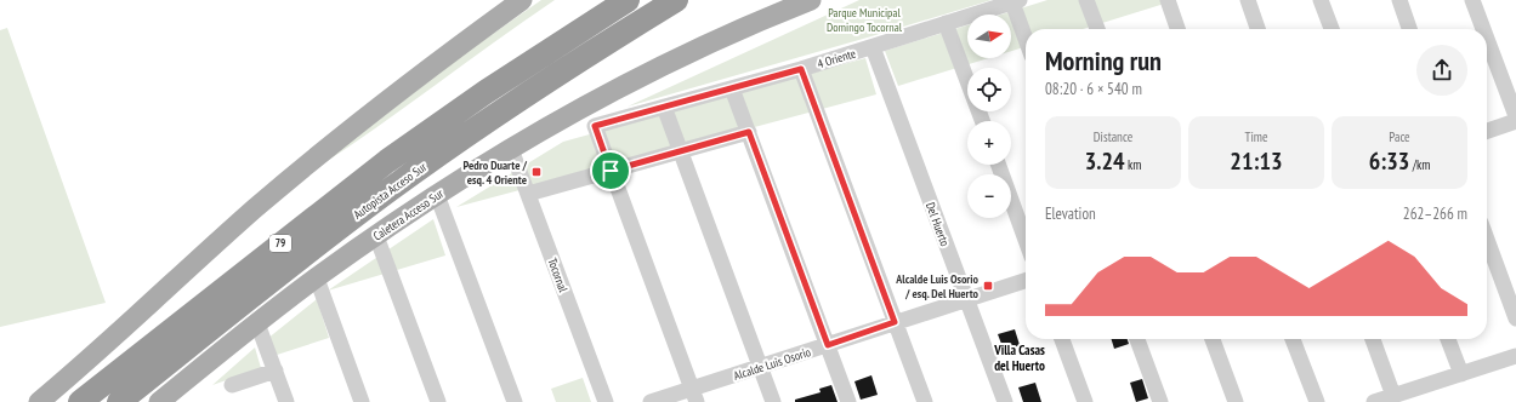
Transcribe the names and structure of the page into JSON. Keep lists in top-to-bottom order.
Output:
{
  "streets": {
    "highway": ["Autopista Acceso Sur", "79"],
    "main road": ["Caletera Acceso Sur"],
    "street": [
      "4 Oriente",
      "Del Huerto",
      "Tocornal",
      "Alcalde Luis Osorio"
    ]
  },
  "crossings": [
    ["4 Oriente", "Del Huerto"],
    ["Caletera Acceso Sur", "Tocornal"],
    ["Del Huerto", "Alcalde Luis Osorio"]
  ],
  "districts": ["Villa Casas del Huerto"],
  "parks": ["Parque Municipal Domingo Tocornal"],
  "places": {
    "transit": ["Pedro Duarte / esq. 4 Oriente", "Alcalde Luis Osorio / esq. Del Huerto"]
  },
  "north": "right",
  "page": {
    "map_buttons": ["+", "−"],
    "heading": ["Morning run", "08:20 · 6 × 540 m"],
    "stats": [
      ["Distance", "3.24 km"],
      ["Time", "21:13"],
      ["Pace", "6:33 /km"]
    ],
    "chart": ["Elevation", "262–266 m"]
  }
}
